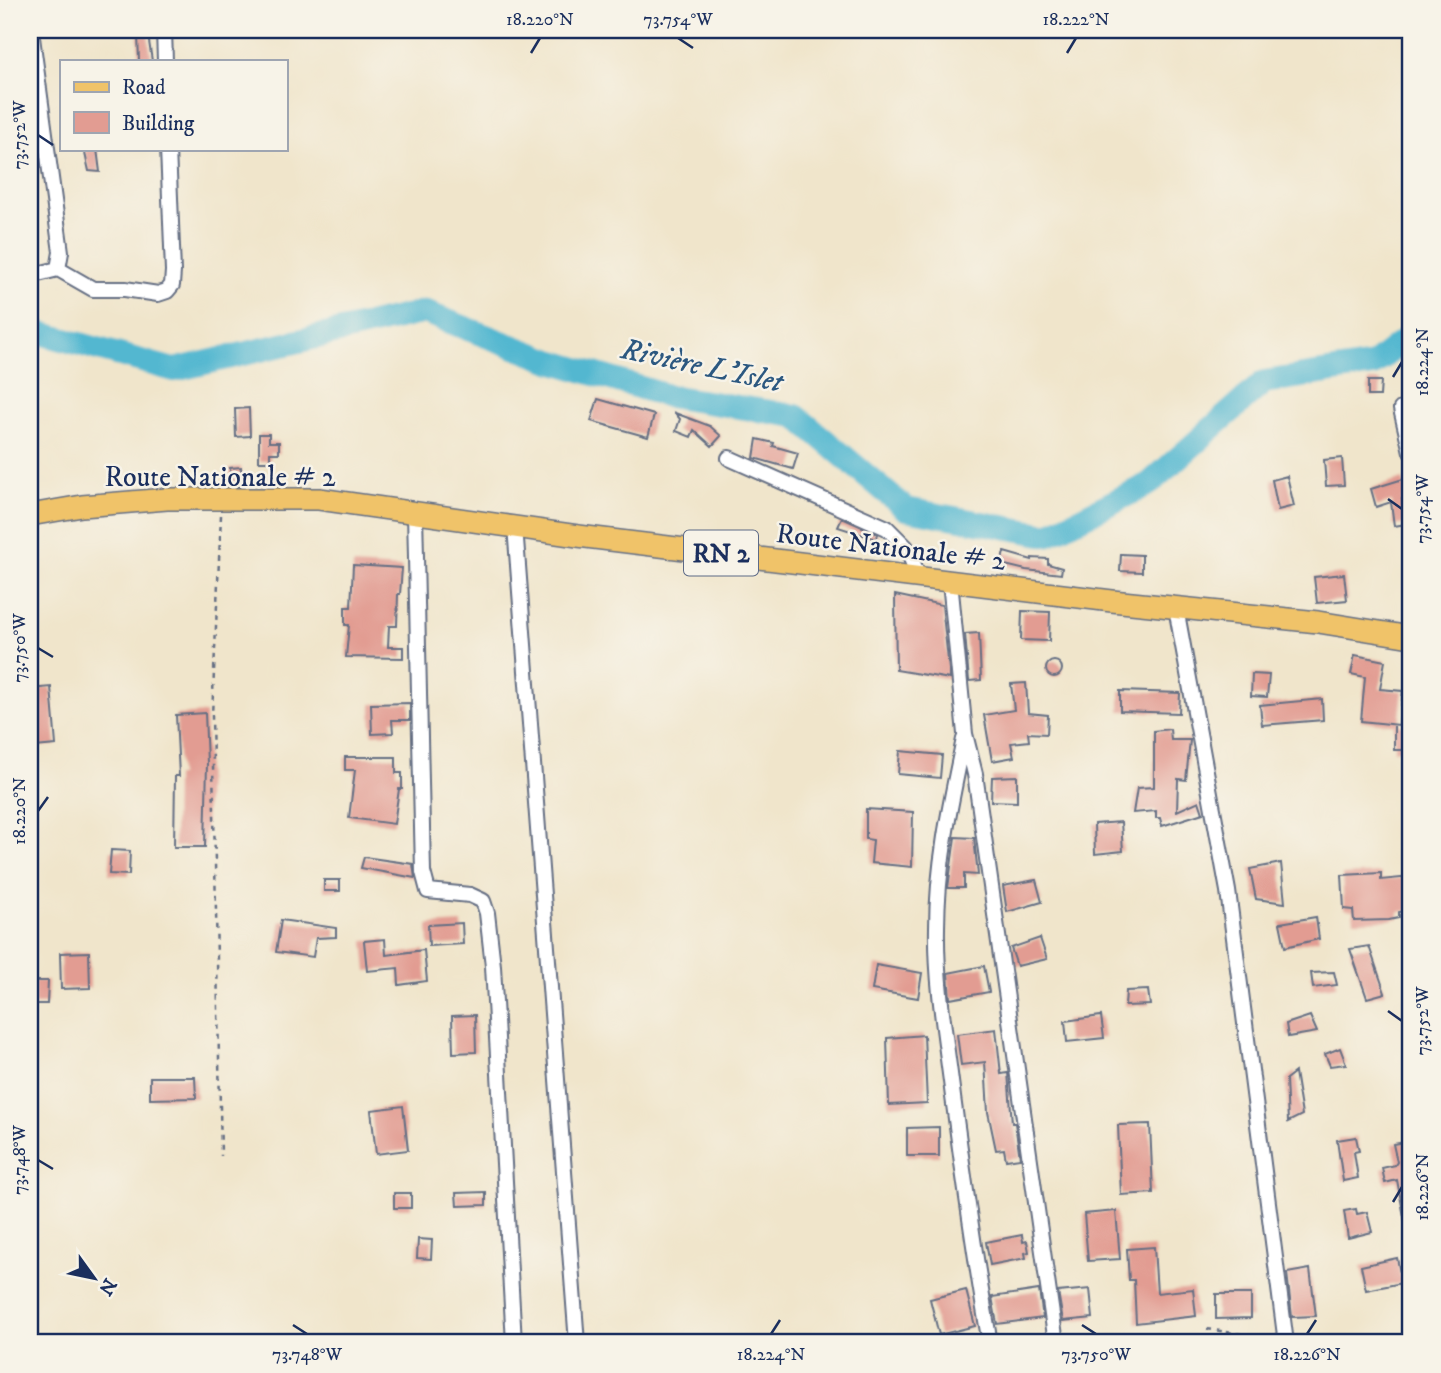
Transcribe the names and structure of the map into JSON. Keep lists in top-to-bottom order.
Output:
{
  "streets": {
    "main road": ["Route Nationale # 2", "RN 2"]
  },
  "water": ["Rivière L'Islet"],
  "legend": ["Road", "Building"],
  "north": "bottom right",
  "coordinates": [
    "18.220°N",
    "73.754°W",
    "18.222°N",
    "73.752°W",
    "18.224°N",
    "73.750°W",
    "73.748°W",
    "18.226°N"
  ]
}
